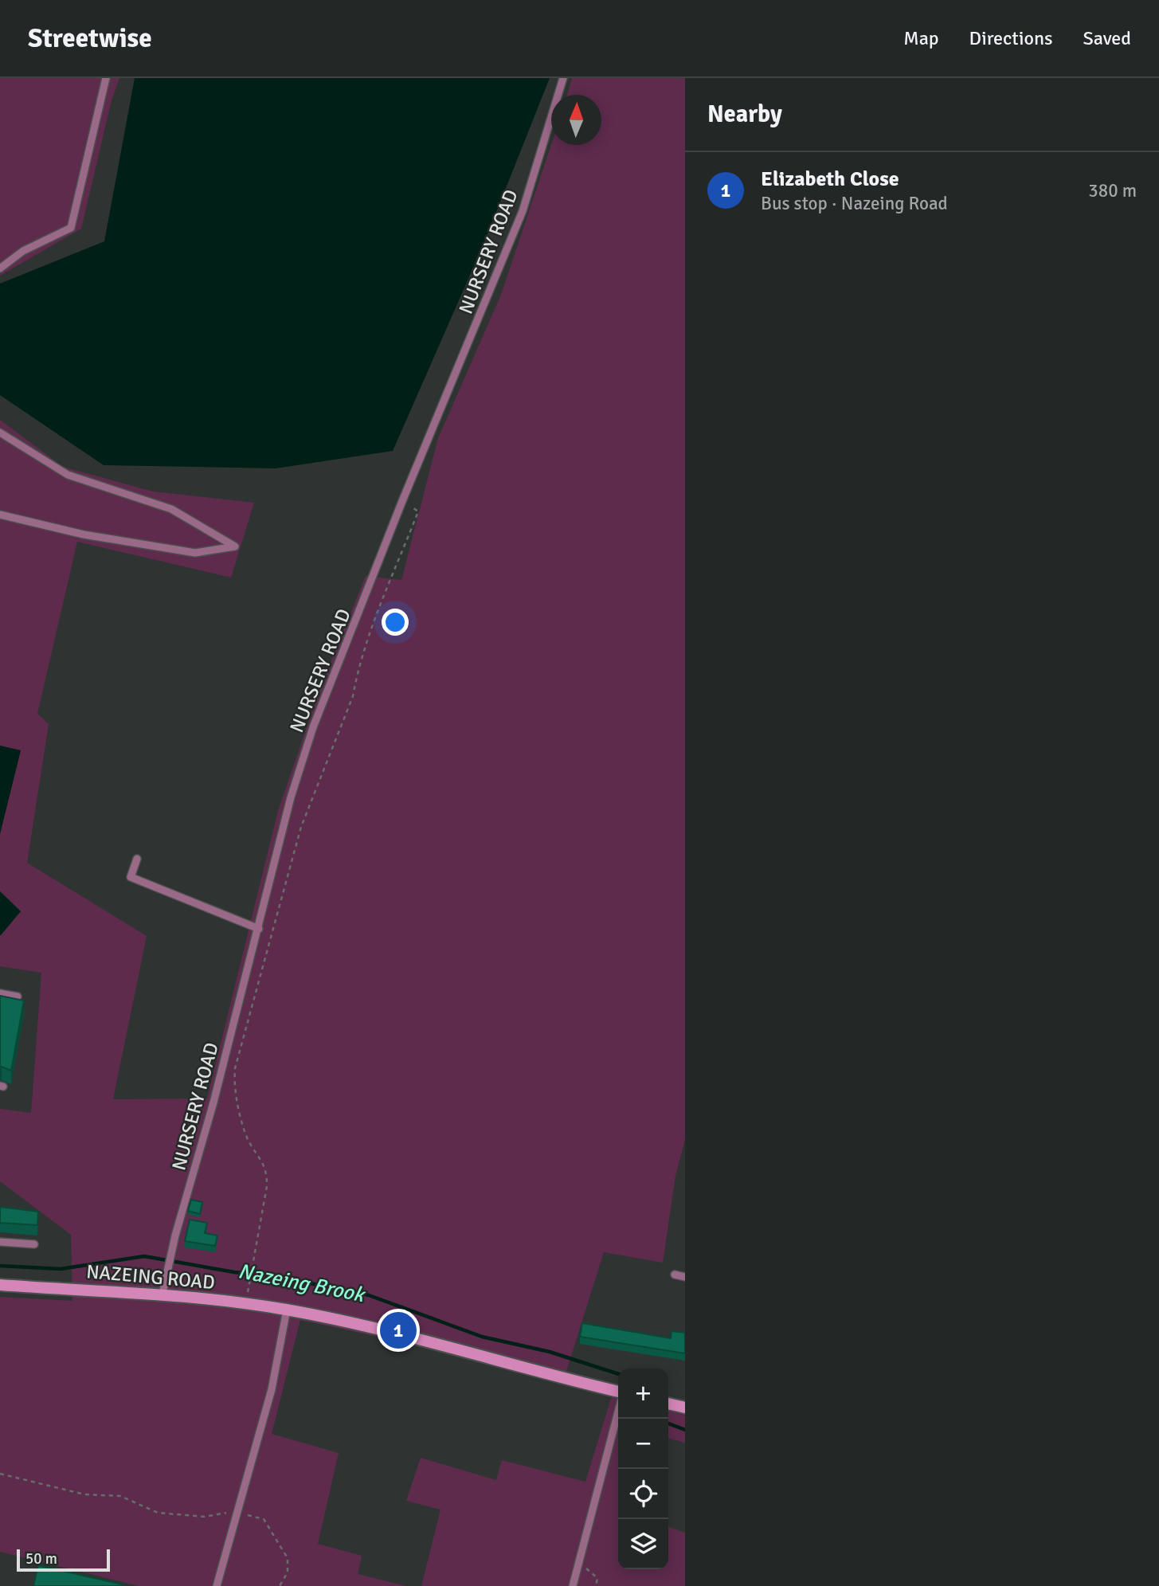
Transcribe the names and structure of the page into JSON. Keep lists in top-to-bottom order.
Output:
{
  "streets": {
    "main road": ["NAZEING ROAD"],
    "lane": ["NURSERY ROAD"]
  },
  "crossings": [
    ["NURSERY ROAD", "NAZEING ROAD"]
  ],
  "water": ["Nazeing Brook"],
  "scale_bar": "50 m",
  "north": "top",
  "page": {
    "header": "Streetwise",
    "nav": ["Map", "Directions", "Saved"],
    "heading": "Nearby",
    "list": [
      {
        "mark": "1",
        "name": "Elizabeth Close",
        "note": "Bus stop · Nazeing Road",
        "value": "380 m"
      }
    ],
    "pins": "1",
    "map_buttons": ["+", "−"],
    "scale": "50 m"
  }
}
